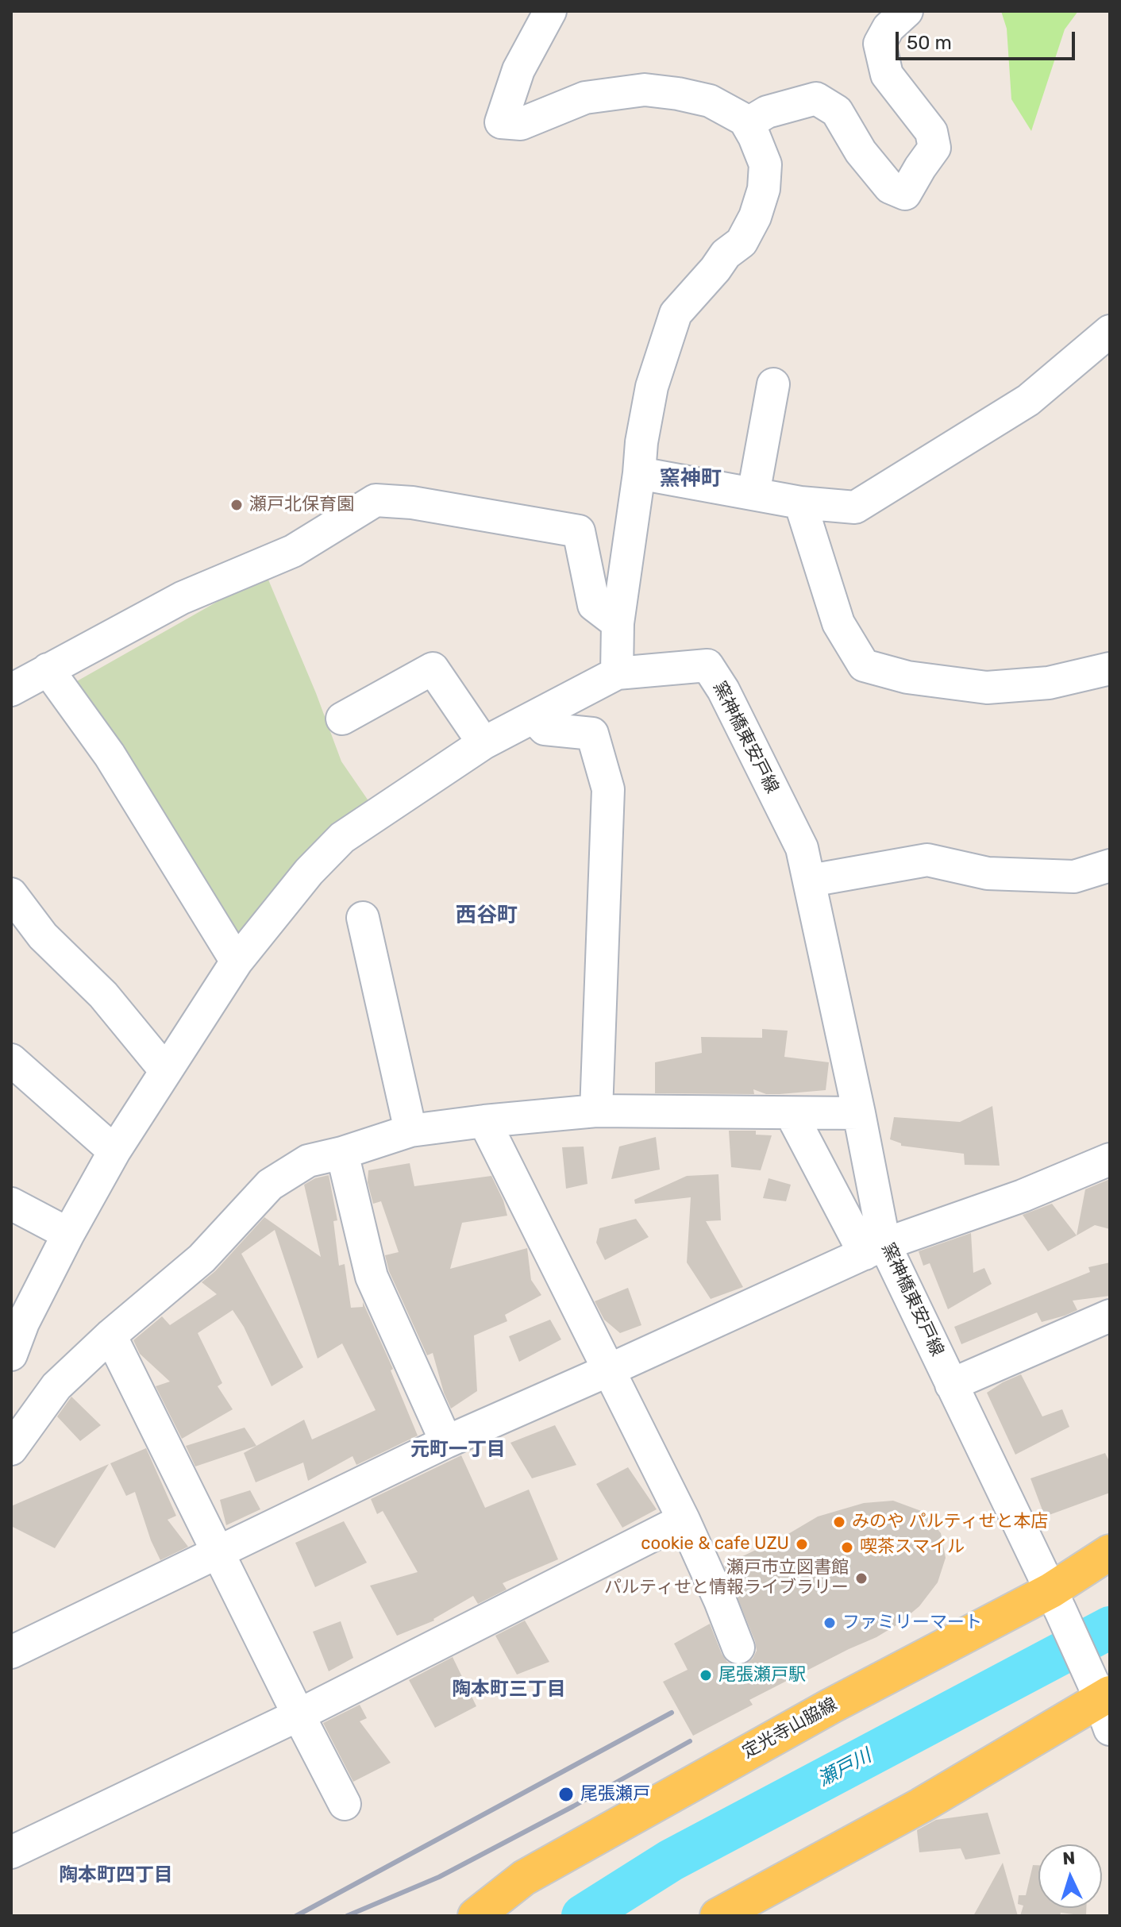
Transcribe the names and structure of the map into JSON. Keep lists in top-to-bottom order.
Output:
{
  "streets": {
    "main road": ["定光寺山脇線"],
    "street": ["窯神橋東安戸線"]
  },
  "crossings": [
    ["窯神橋東安戸線", "定光寺山脇線"]
  ],
  "districts": [
    "窯神町",
    "西谷町",
    "元町一丁目",
    "陶本町三丁目",
    "陶本町四丁目"
  ],
  "water": ["瀬戸川"],
  "places": [
    "瀬戸北保育園",
    "みのや パルティせと本店",
    "cookie & cafe UZU",
    "喫茶スマイル",
    "瀬戸市立図書館 パルティせと情報ライブラリー",
    "ファミリーマート",
    "尾張瀬戸駅",
    "尾張瀬戸"
  ],
  "scale_bar": "50 m",
  "north": "top"
}
